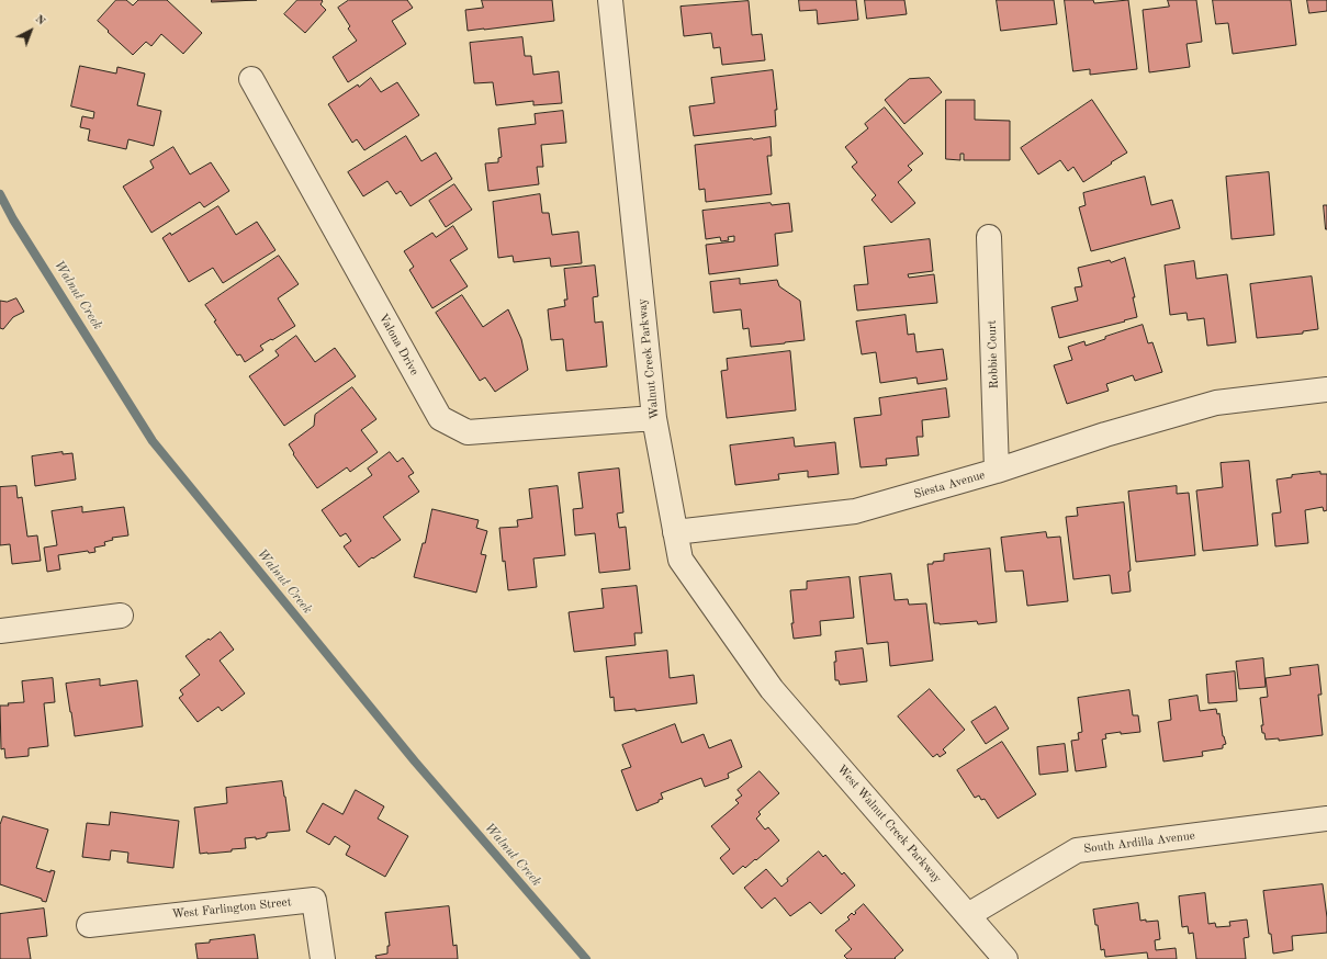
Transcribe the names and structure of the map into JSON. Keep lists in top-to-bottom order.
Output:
{
  "streets": {
    "street": [
      "Valona Drive",
      "Robbie Court",
      "Walnut Creek Parkway",
      "Siesta Avenue",
      "West Walnut Creek Parkway",
      "South Ardilla Avenue",
      "West Farlington Street"
    ]
  },
  "crossings": [
    ["Valona Drive", "Walnut Creek Parkway"],
    ["Robbie Court", "Siesta Avenue"],
    ["Walnut Creek Parkway", "Siesta Avenue"],
    ["Walnut Creek Parkway", "West Walnut Creek Parkway"],
    ["West Walnut Creek Parkway", "South Ardilla Avenue"]
  ],
  "water": ["Walnut Creek"],
  "north": "top right"
}
